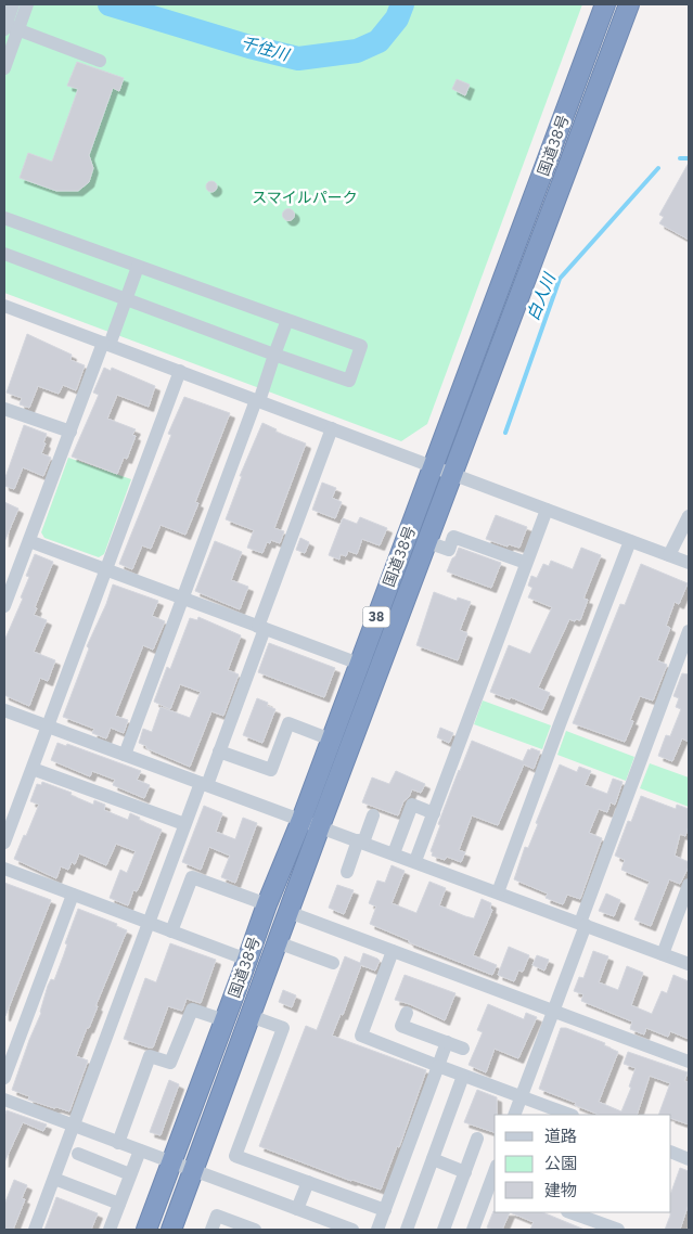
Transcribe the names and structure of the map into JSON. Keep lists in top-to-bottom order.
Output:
{
  "streets": {
    "highway": ["国道38号", "38"]
  },
  "water": ["千住川", "白人川"],
  "parks": ["スマイルパーク"],
  "legend": ["道路", "公園", "建物"]
}
